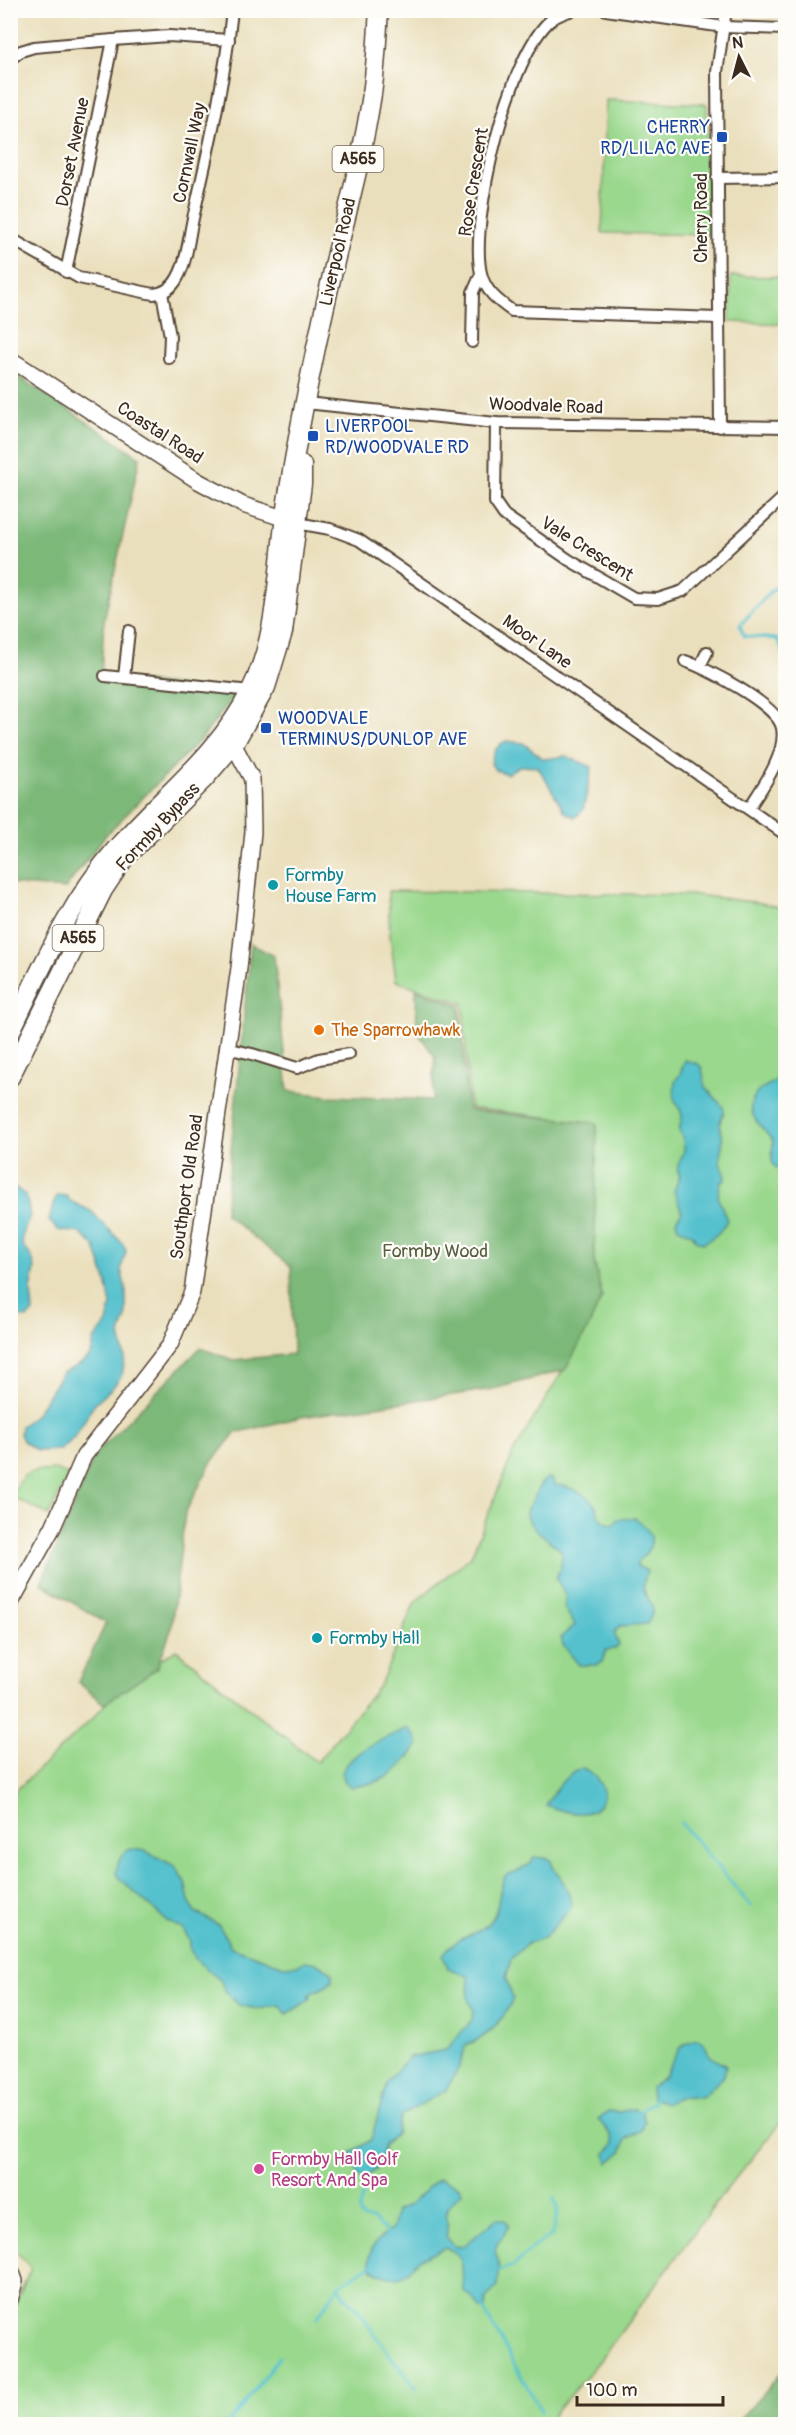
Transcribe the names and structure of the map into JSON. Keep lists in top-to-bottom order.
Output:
{
  "streets": {
    "highway": ["A565", "Liverpool Road", "Formby Bypass"],
    "street": [
      "Dorset Avenue",
      "Cornwall Way",
      "Rose Crescent",
      "Cherry Road",
      "Woodvale Road",
      "Coastal Road",
      "Vale Crescent",
      "Moor Lane",
      "Southport Old Road"
    ]
  },
  "crossings": [
    ["Rose Crescent", "Cherry Road"],
    ["Cherry Road", "Woodvale Road"],
    ["Liverpool Road", "Woodvale Road"],
    ["Liverpool Road", "Coastal Road"],
    ["Liverpool Road", "Moor Lane"],
    ["Liverpool Road", "Formby Bypass"],
    ["Liverpool Road", "Southport Old Road"],
    ["Woodvale Road", "Vale Crescent"],
    ["Coastal Road", "Moor Lane"],
    ["Formby Bypass", "Southport Old Road"]
  ],
  "parks": ["Formby Wood"],
  "places": {
    "transit": ["CHERRY RD/LILAC AVE", "LIVERPOOL RD/WOODVALE RD", "WOODVALE TERMINUS/DUNLOP AVE"],
    "other": [
      "Formby House Farm",
      "The Sparrowhawk",
      "Formby Hall",
      "Formby Hall Golf Resort And Spa"
    ]
  },
  "scale_bar": "100 m",
  "north": "top"
}
